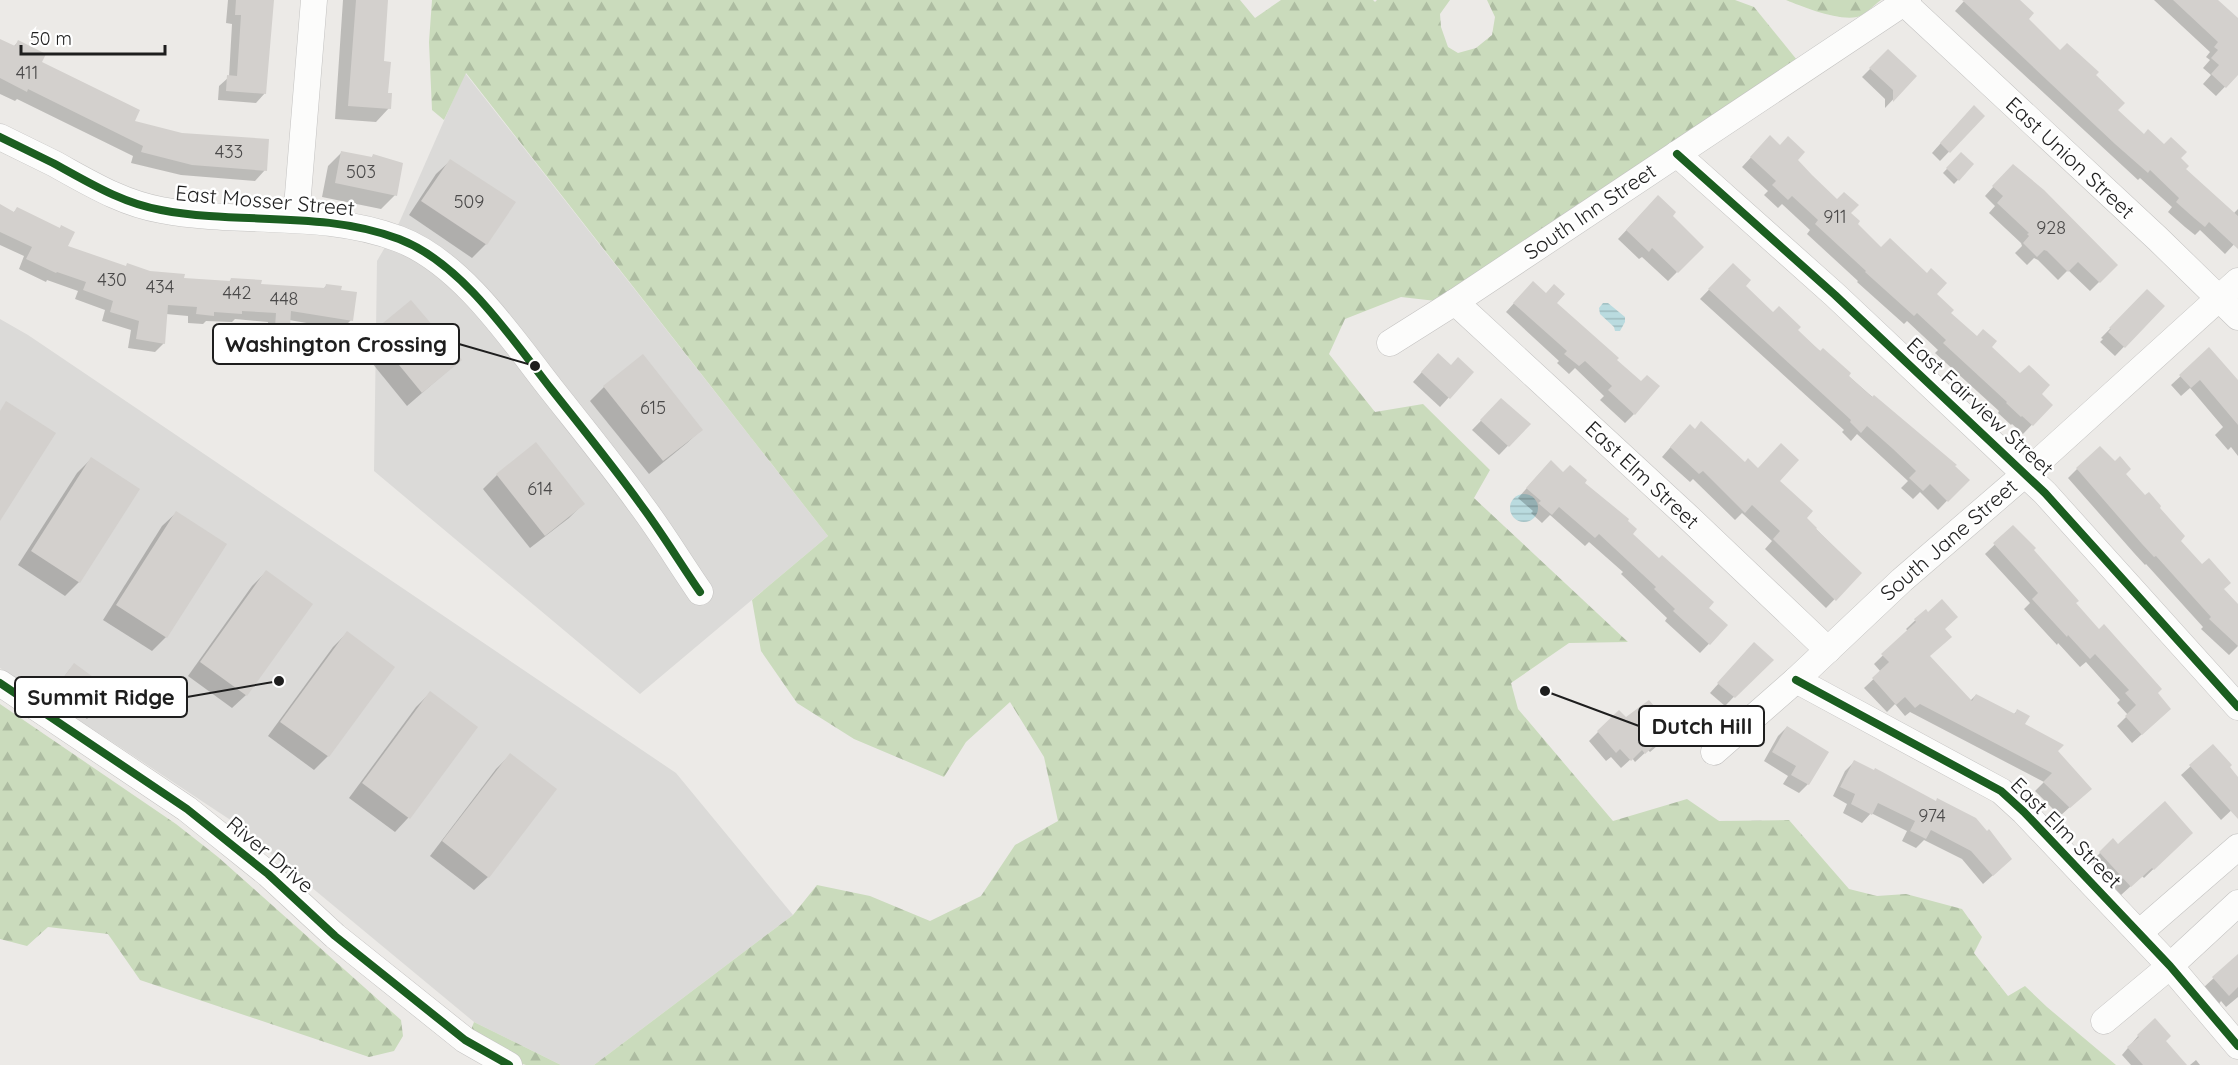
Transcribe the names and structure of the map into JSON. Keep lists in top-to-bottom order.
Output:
{
  "streets": {
    "street": [
      "East Union Street",
      "East Mosser Street",
      "South Inn Street",
      "East Fairview Street",
      "East Elm Street",
      "South Jane Street",
      "River Drive"
    ]
  },
  "crossings": [
    ["East Union Street", "South Inn Street"],
    ["East Union Street", "South Jane Street"],
    ["South Inn Street", "East Fairview Street"],
    ["South Inn Street", "East Elm Street"],
    ["East Fairview Street", "South Jane Street"],
    ["East Elm Street", "South Jane Street"]
  ],
  "places": ["Washington Crossing", "Summit Ridge", "Dutch Hill"],
  "house_numbers": [
    "411",
    "433",
    "503",
    "509",
    "911",
    "928",
    "430",
    "434",
    "442",
    "448",
    "615",
    "614",
    "974"
  ],
  "scale_bar": "50 m"
}
